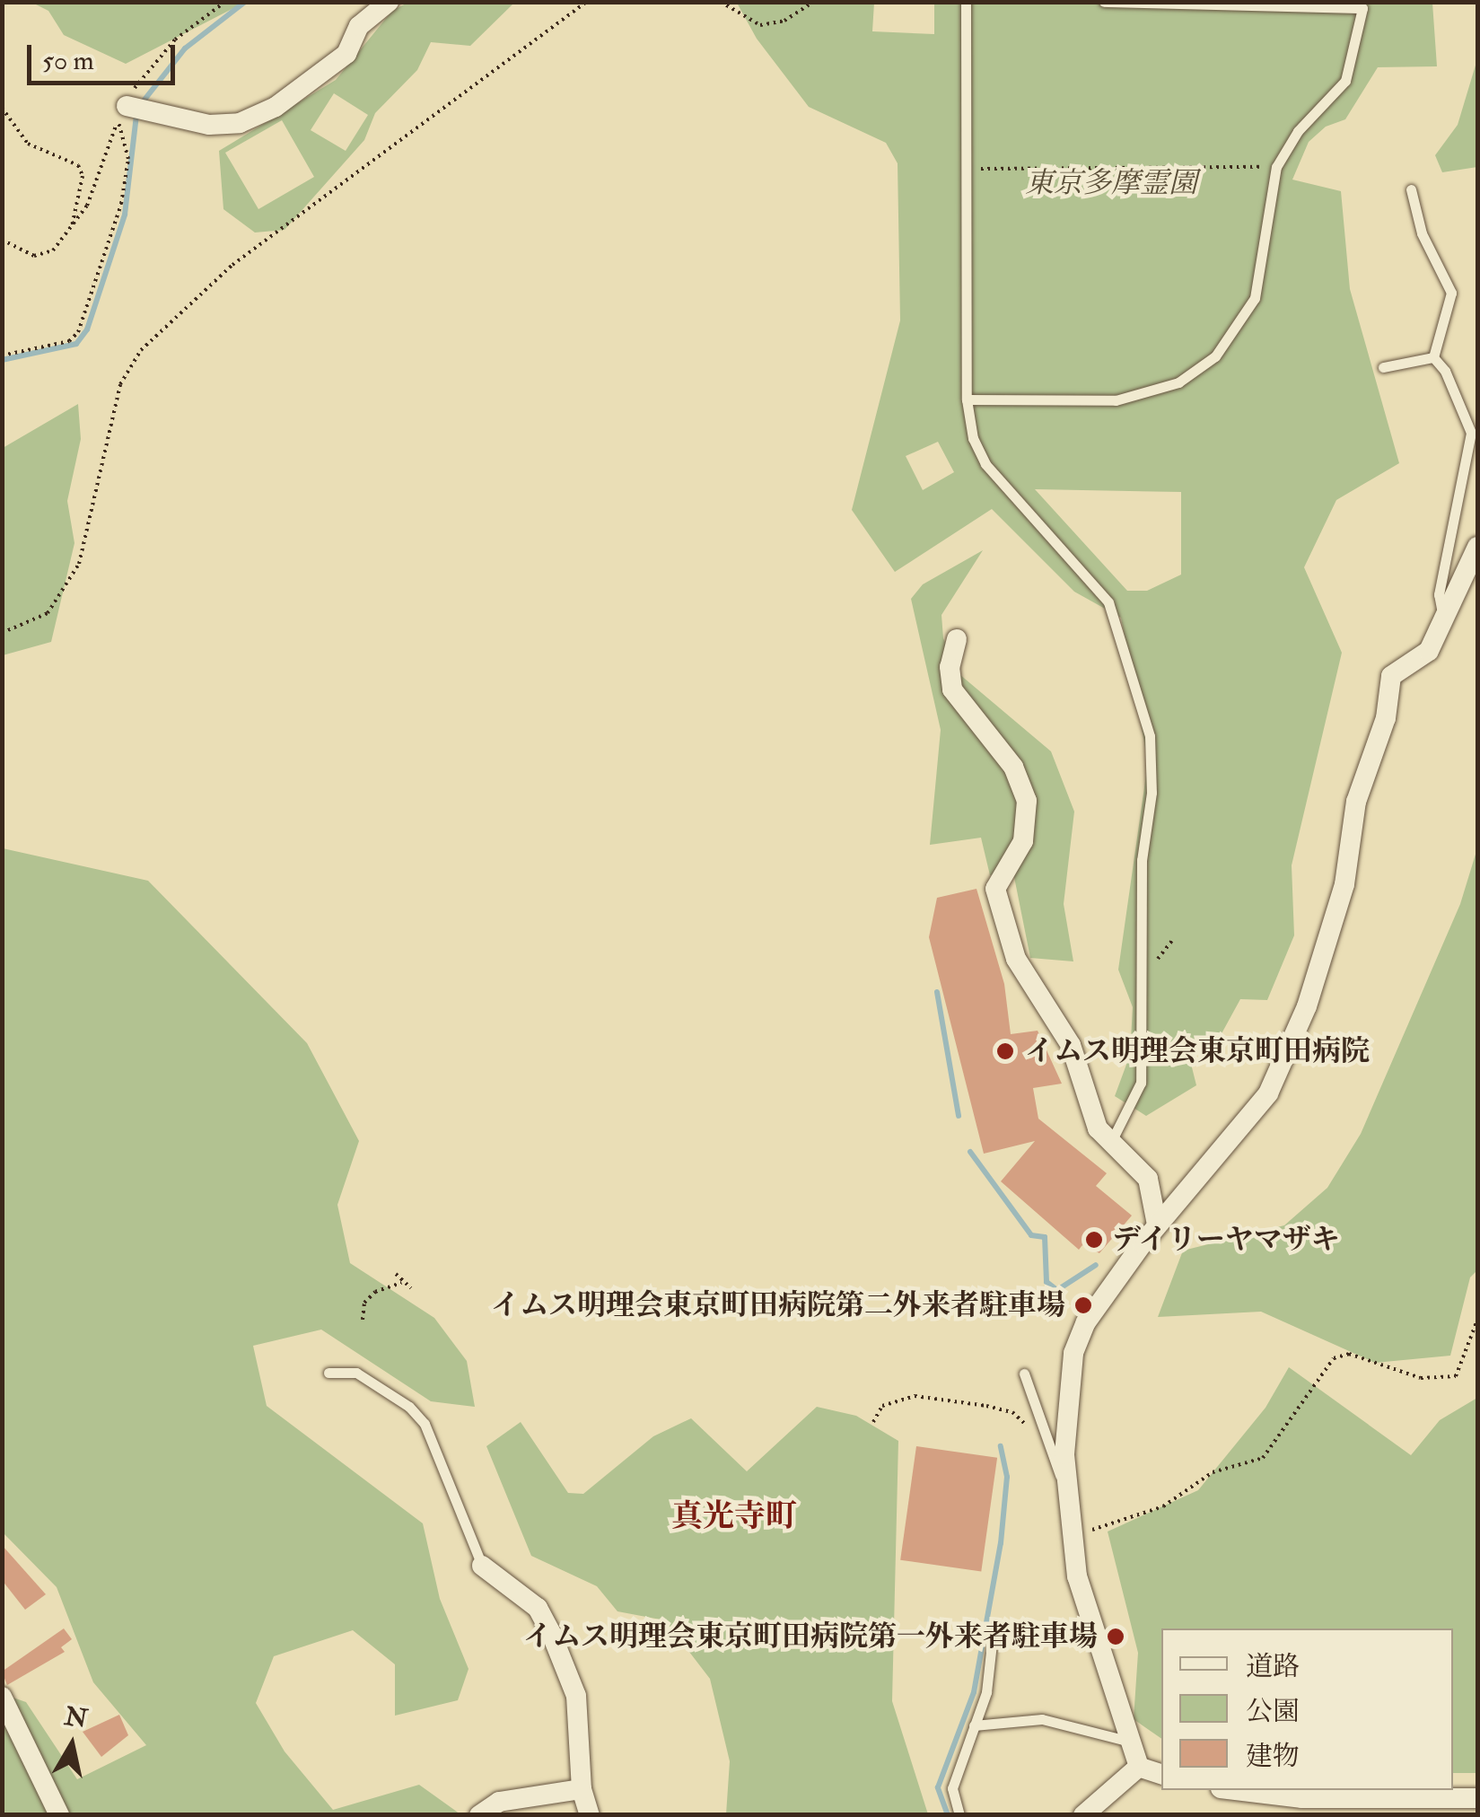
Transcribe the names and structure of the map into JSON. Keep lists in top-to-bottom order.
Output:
{
  "districts": ["真光寺町"],
  "parks": ["東京多摩霊園"],
  "places": [
    "イムス明理会東京町田病院",
    "デイリーヤマザキ",
    "イムス明理会東京町田病院第二外来者駐車場",
    "イムス明理会東京町田病院第一外来者駐車場"
  ],
  "legend": ["道路", "公園", "建物"],
  "scale_bar": "50 m",
  "north": "top"
}
